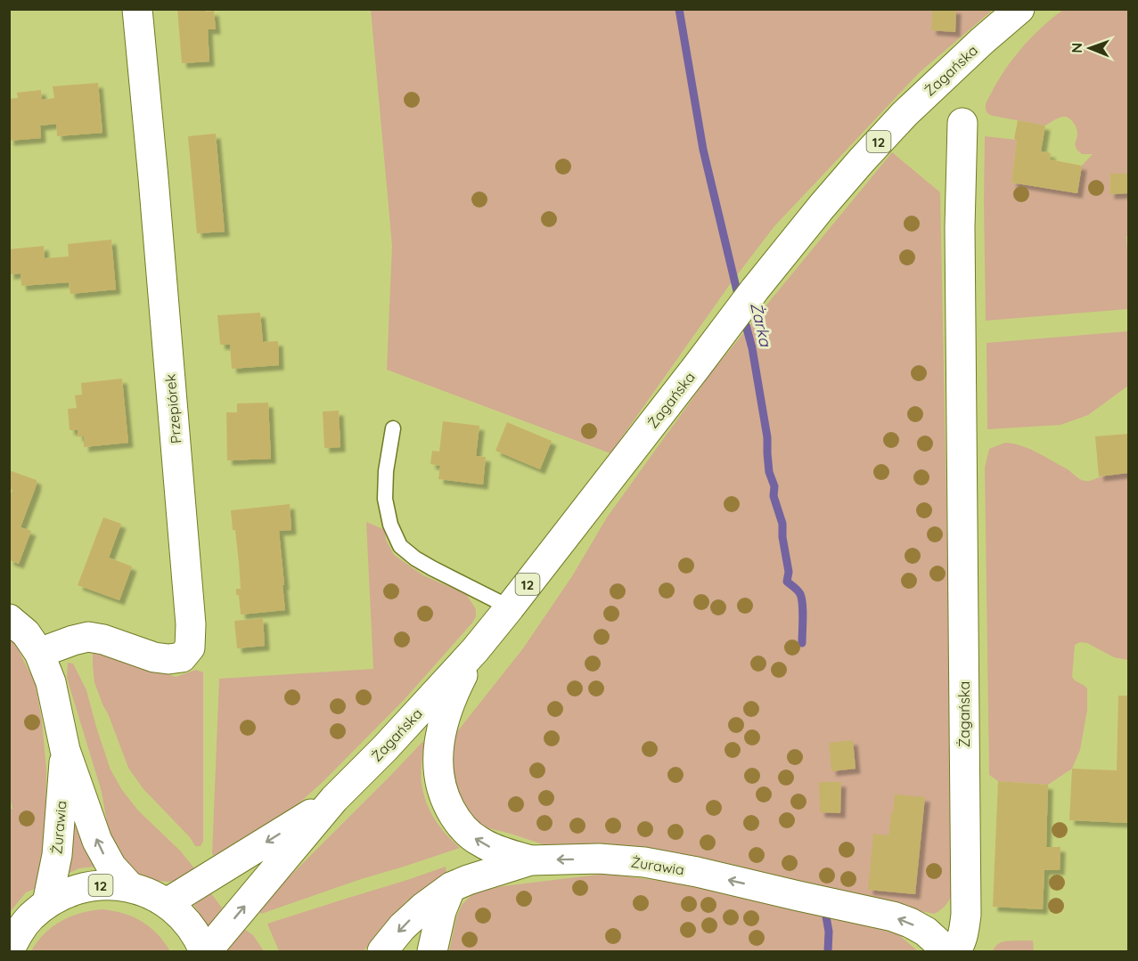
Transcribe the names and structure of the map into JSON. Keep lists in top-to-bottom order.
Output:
{
  "streets": {
    "street": [
      "Żagańska",
      "12",
      "Przepiórek",
      "Żurawia"
    ]
  },
  "crossings": [
    ["Żagańska", "12"],
    ["12", "Żurawia"],
    ["Przepiórek", "Żurawia"]
  ],
  "one_way": ["Żurawia"],
  "water": ["Żarka"],
  "north": "left"
}
